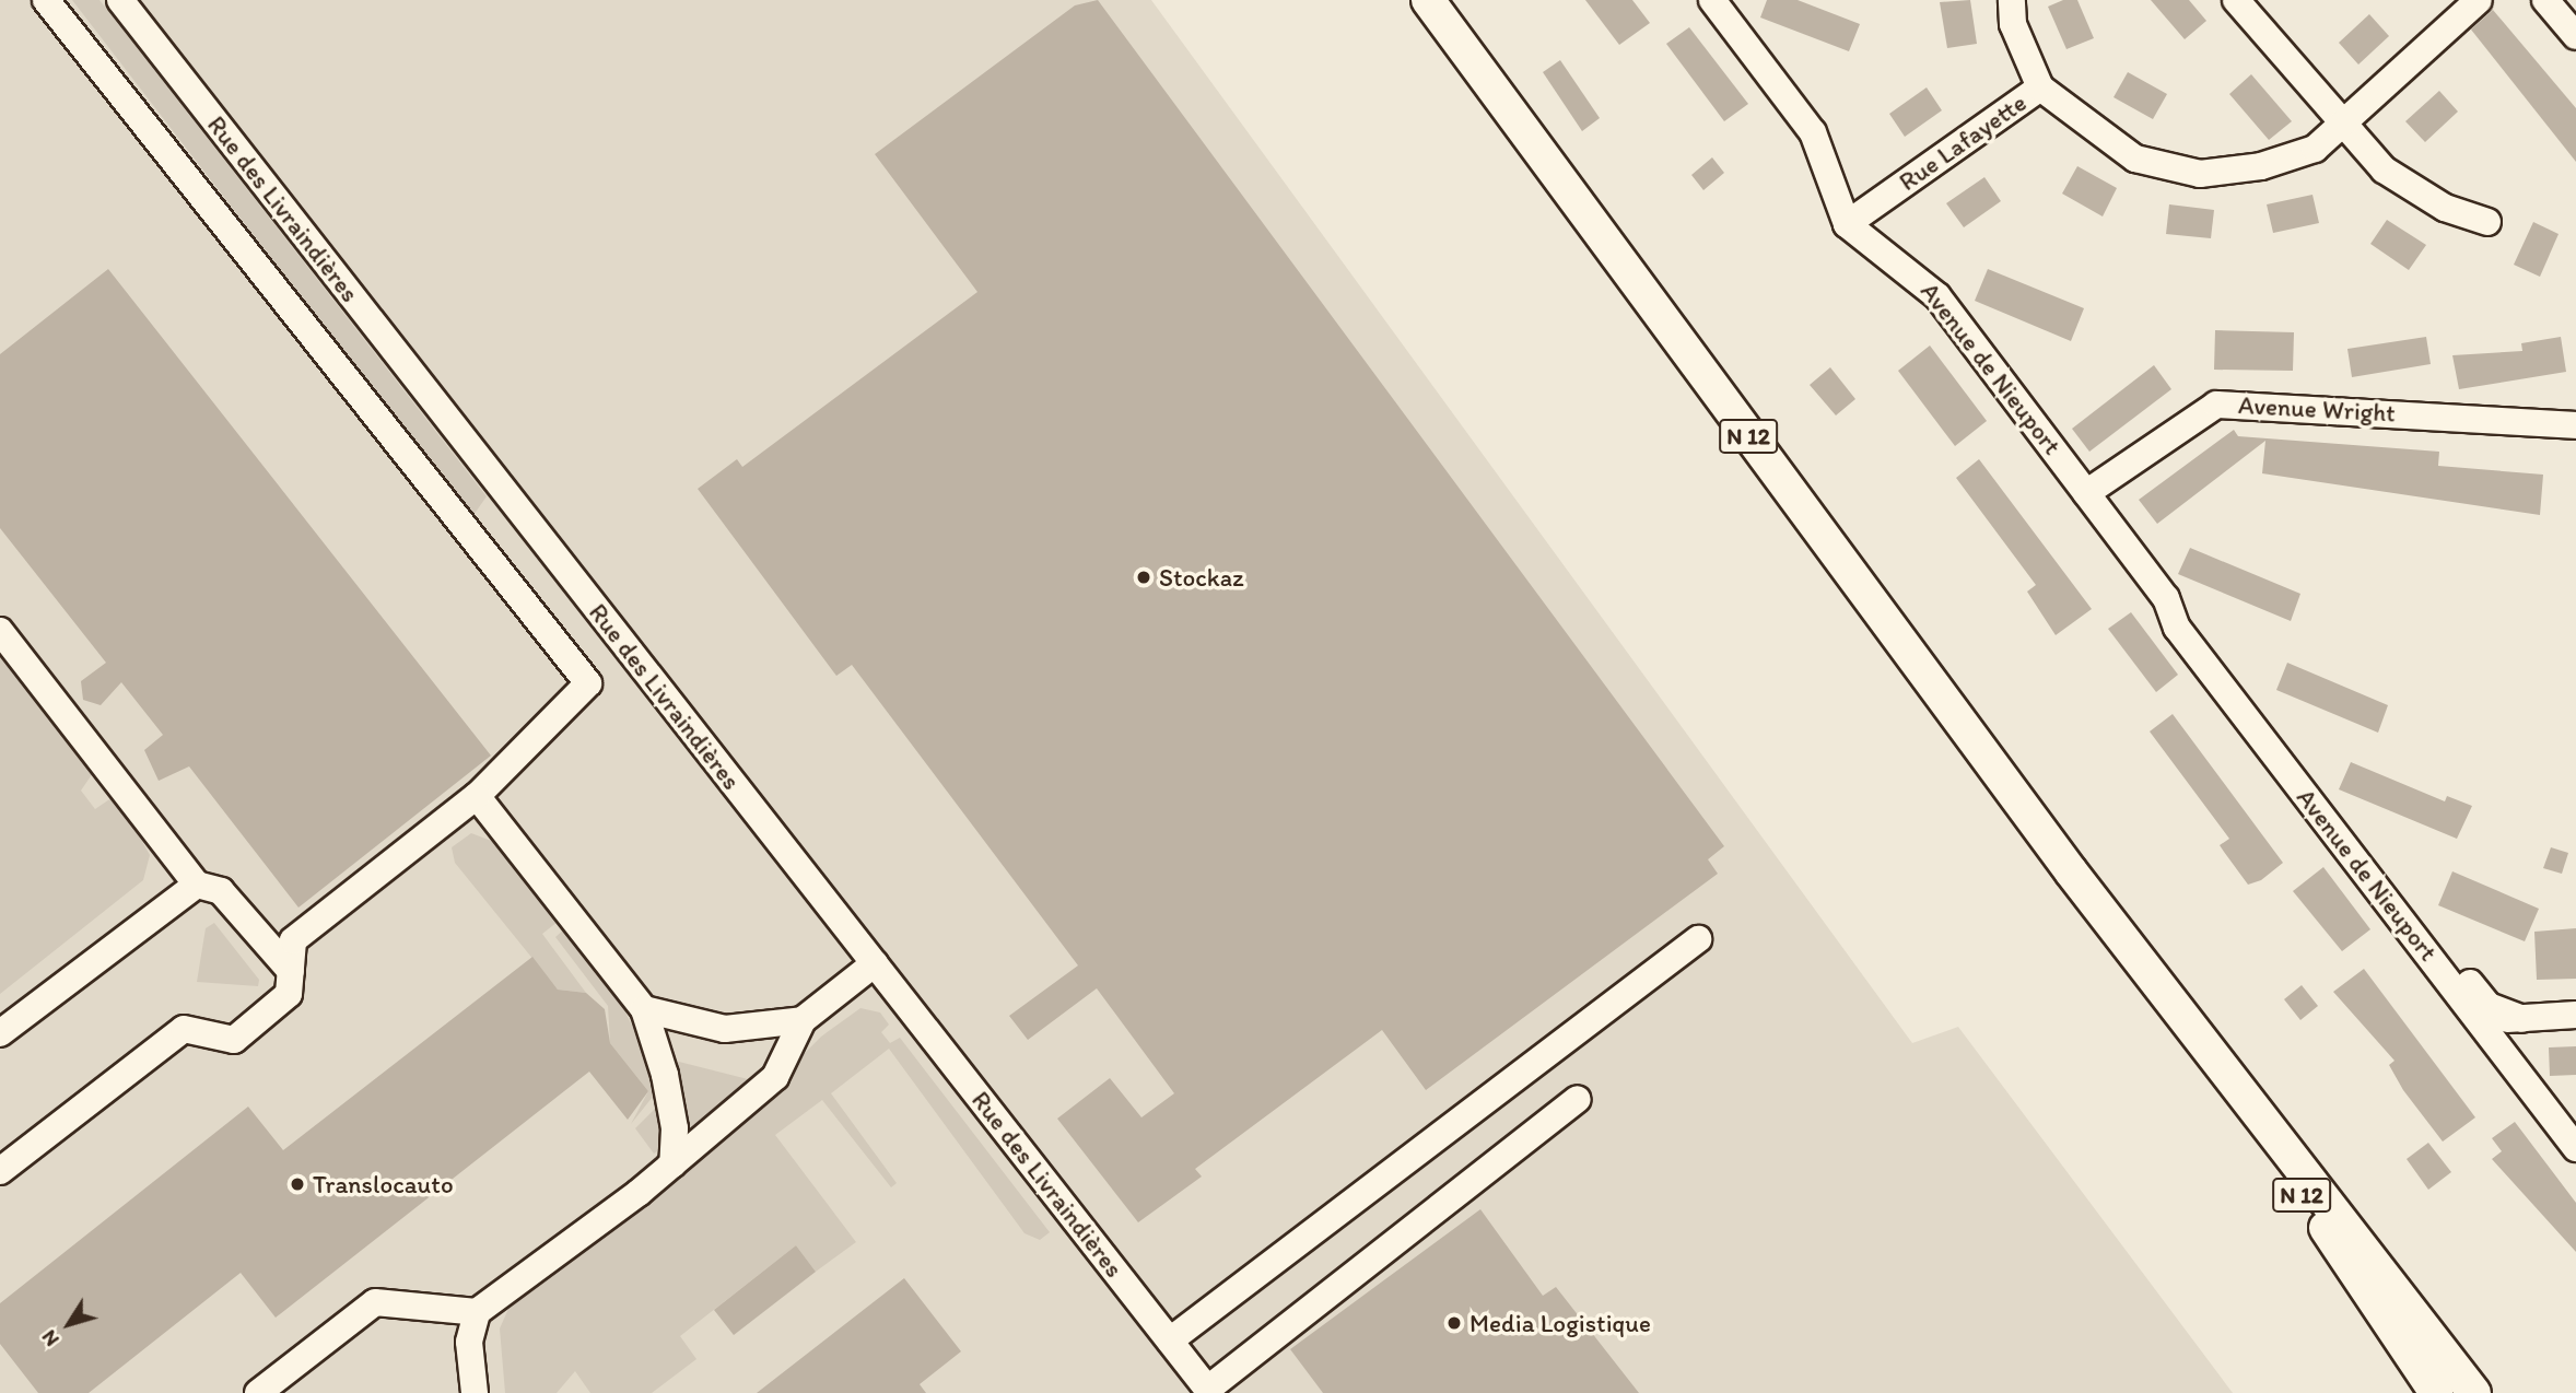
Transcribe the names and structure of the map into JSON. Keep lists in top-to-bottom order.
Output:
{
  "streets": {
    "main road": ["N 12"],
    "street": [
      "Rue Lafayette",
      "Rue des Livraindières",
      "Avenue de Nieuport",
      "Avenue Wright"
    ]
  },
  "crossings": [
    ["Rue Lafayette", "Avenue de Nieuport"],
    ["Avenue de Nieuport", "Avenue Wright"]
  ],
  "places": ["Stockaz", "Translocauto", "Media Logistique"],
  "north": "bottom left"
}
